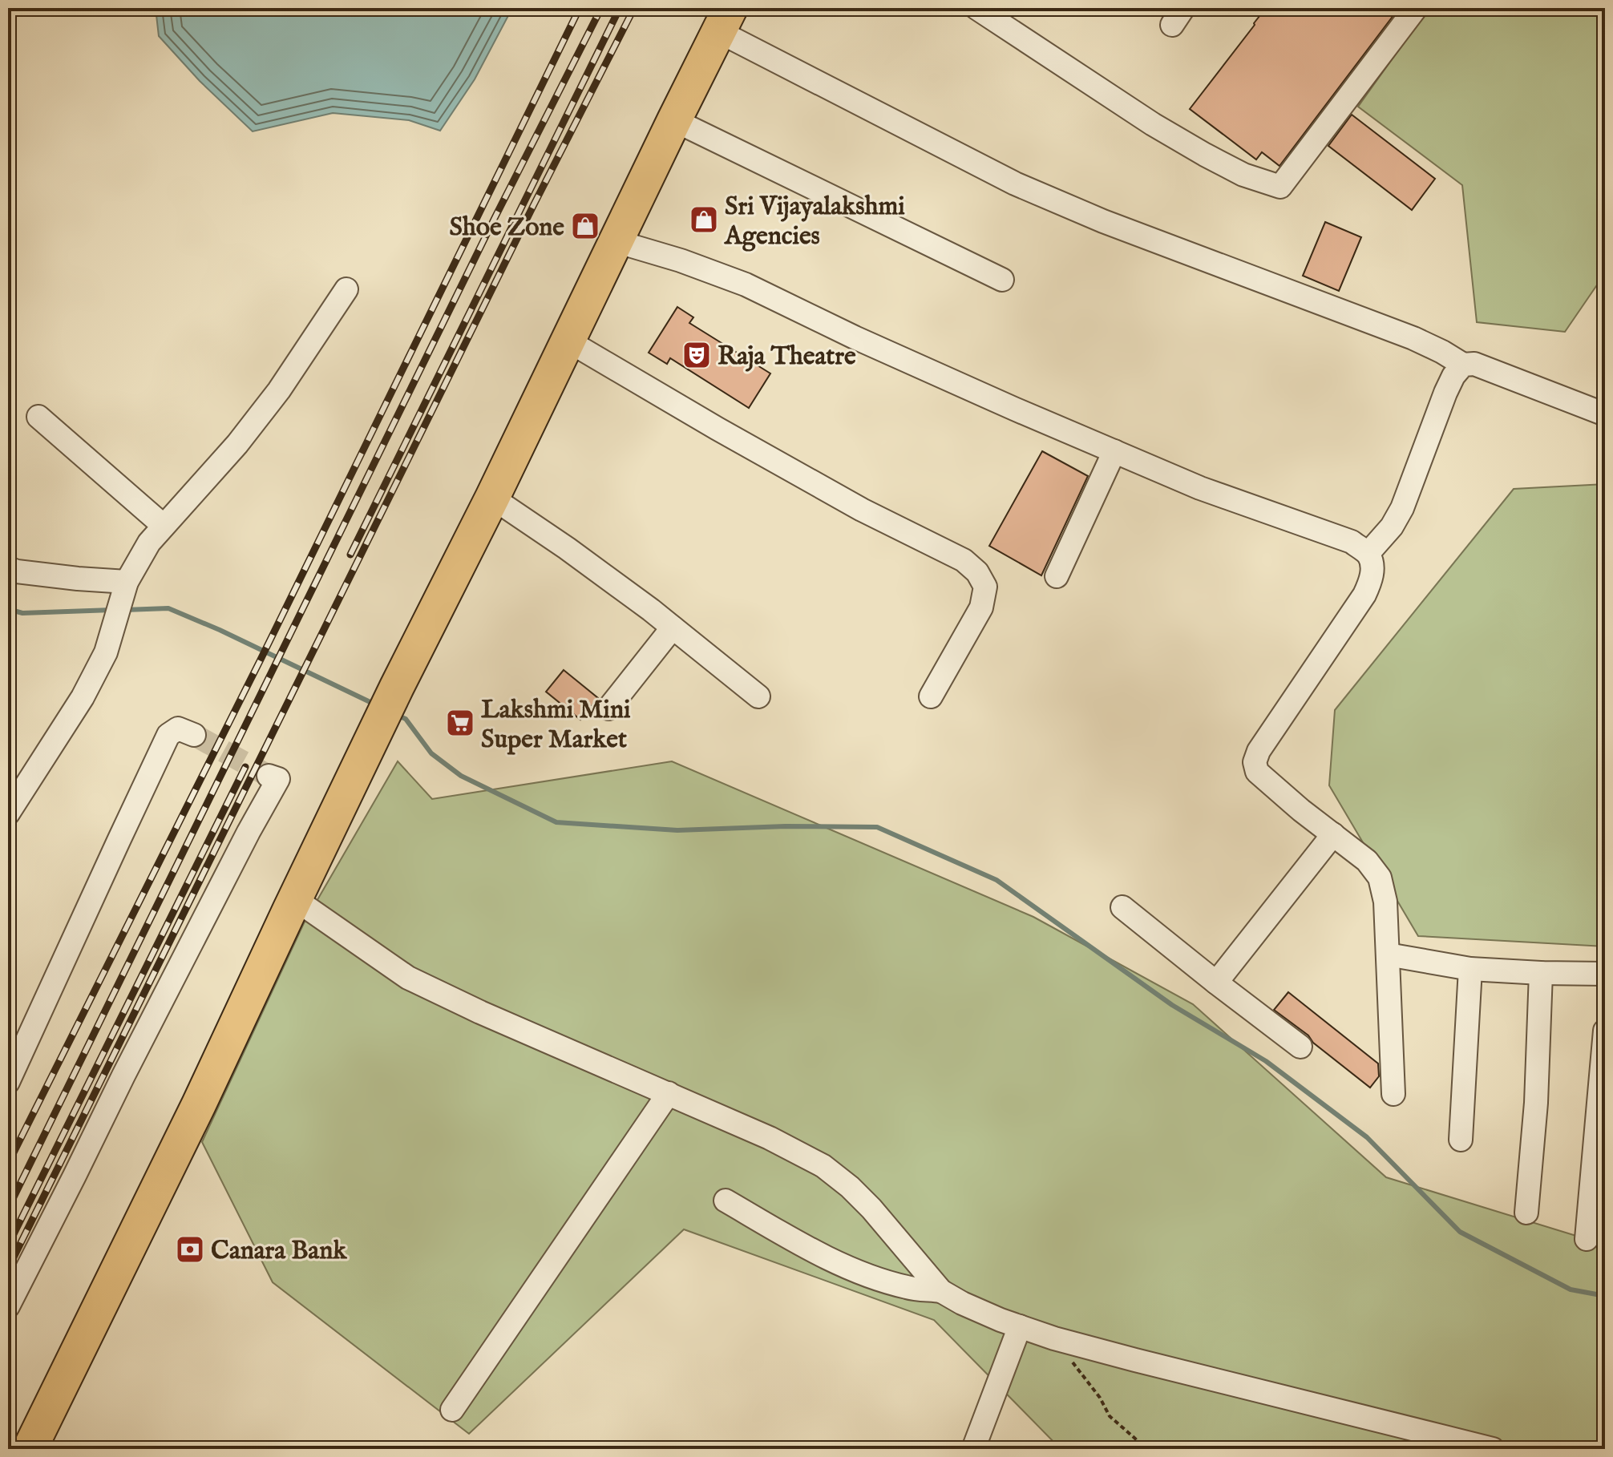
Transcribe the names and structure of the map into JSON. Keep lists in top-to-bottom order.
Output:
{
  "places": {
    "shop": ["Sri Vijayalakshmi Agencies", "Shoe Zone"],
    "theatre": ["Raja Theatre"],
    "supermarket": ["Lakshmi Mini Super Market"],
    "bank": ["Canara Bank"]
  }
}
